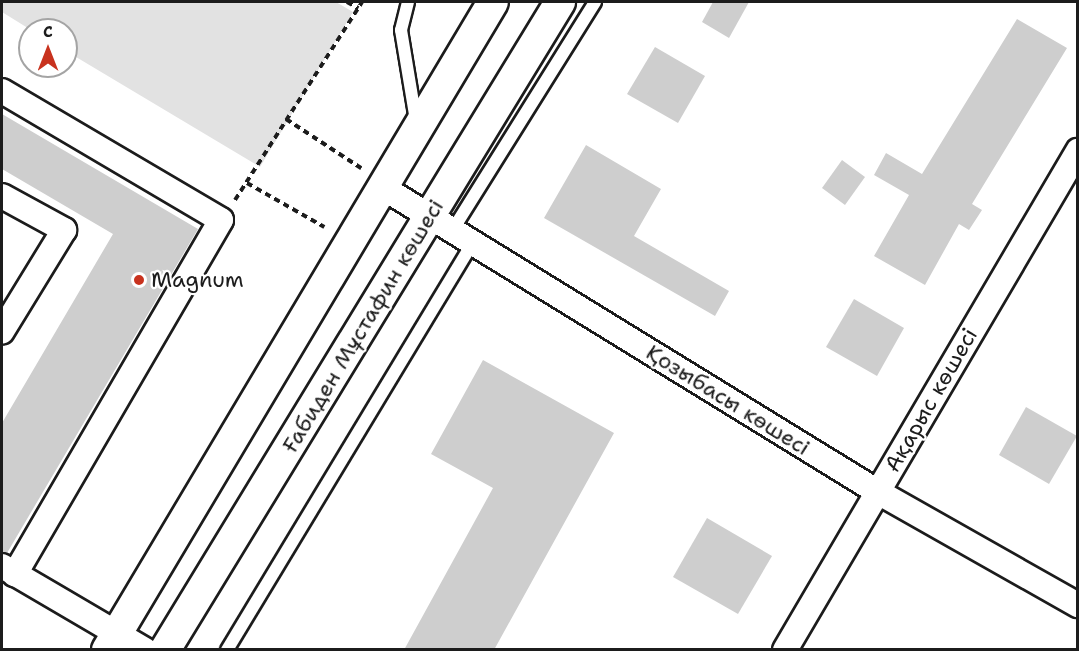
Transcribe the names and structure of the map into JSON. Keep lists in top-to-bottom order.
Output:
{
  "streets": {
    "street": ["Ғабиден Мұстафин көшесі", "Қозыбасы көшесі", "Ақарыс көшесі"]
  },
  "crossings": [
    ["Ғабиден Мұстафин көшесі", "Қозыбасы көшесі"],
    ["Қозыбасы көшесі", "Ақарыс көшесі"]
  ],
  "places": ["Magnum"],
  "north": "top"
}
